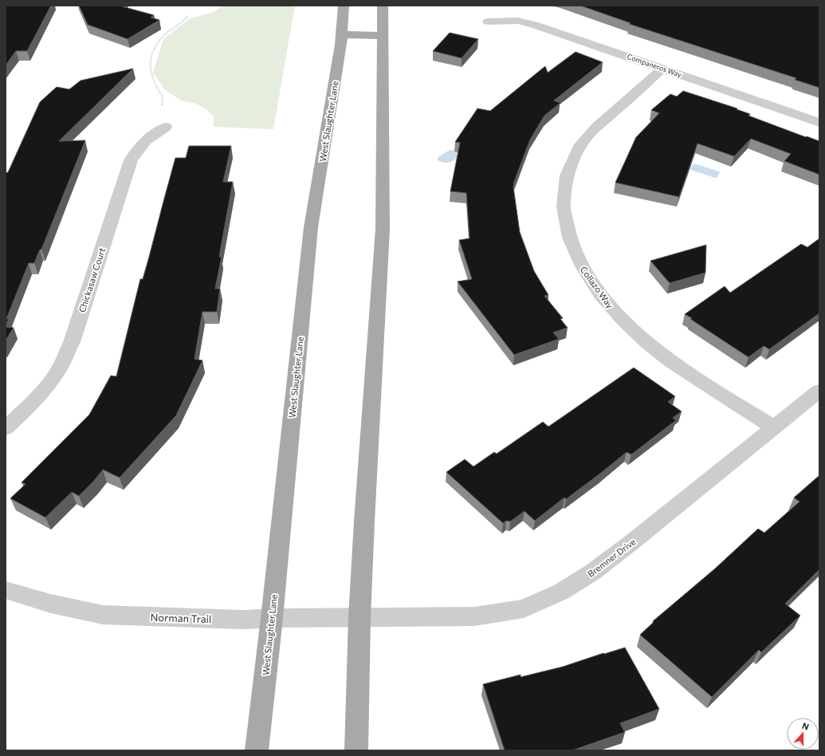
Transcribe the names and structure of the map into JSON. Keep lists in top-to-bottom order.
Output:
{
  "streets": {
    "main road": ["West Slaughter Lane"],
    "street": [
      "Companeros Way",
      "Chickasaw Court",
      "Collazo Way",
      "Bremner Drive",
      "Norman Trail"
    ]
  },
  "crossings": [
    ["Companeros Way", "Collazo Way"],
    ["West Slaughter Lane", "Norman Trail"],
    ["Collazo Way", "Bremner Drive"],
    ["Bremner Drive", "Norman Trail"]
  ],
  "north": "top"
}
